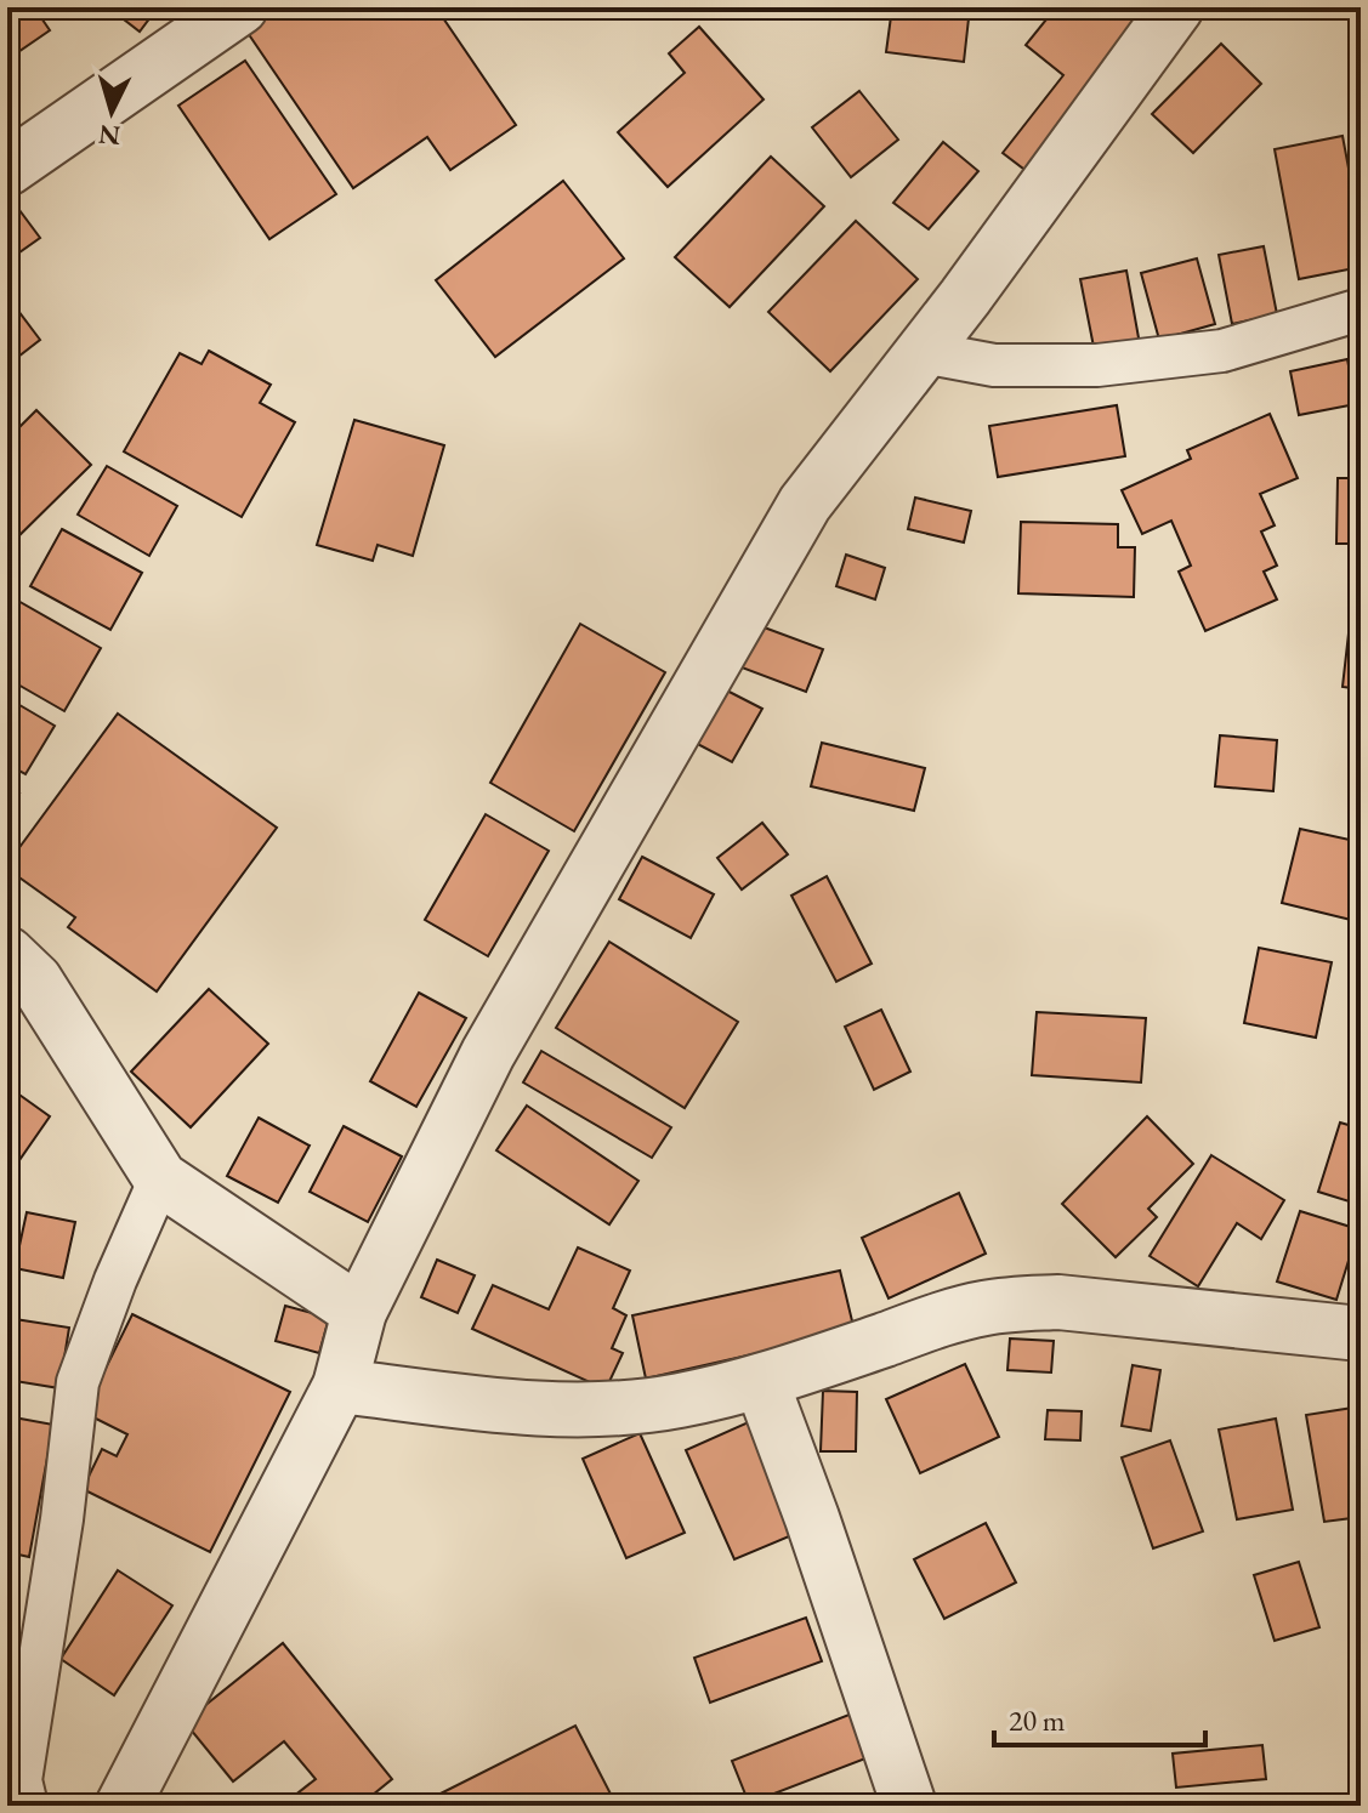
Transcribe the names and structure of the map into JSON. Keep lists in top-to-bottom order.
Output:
{
  "scale_bar": "20 m",
  "north": "bottom"
}
